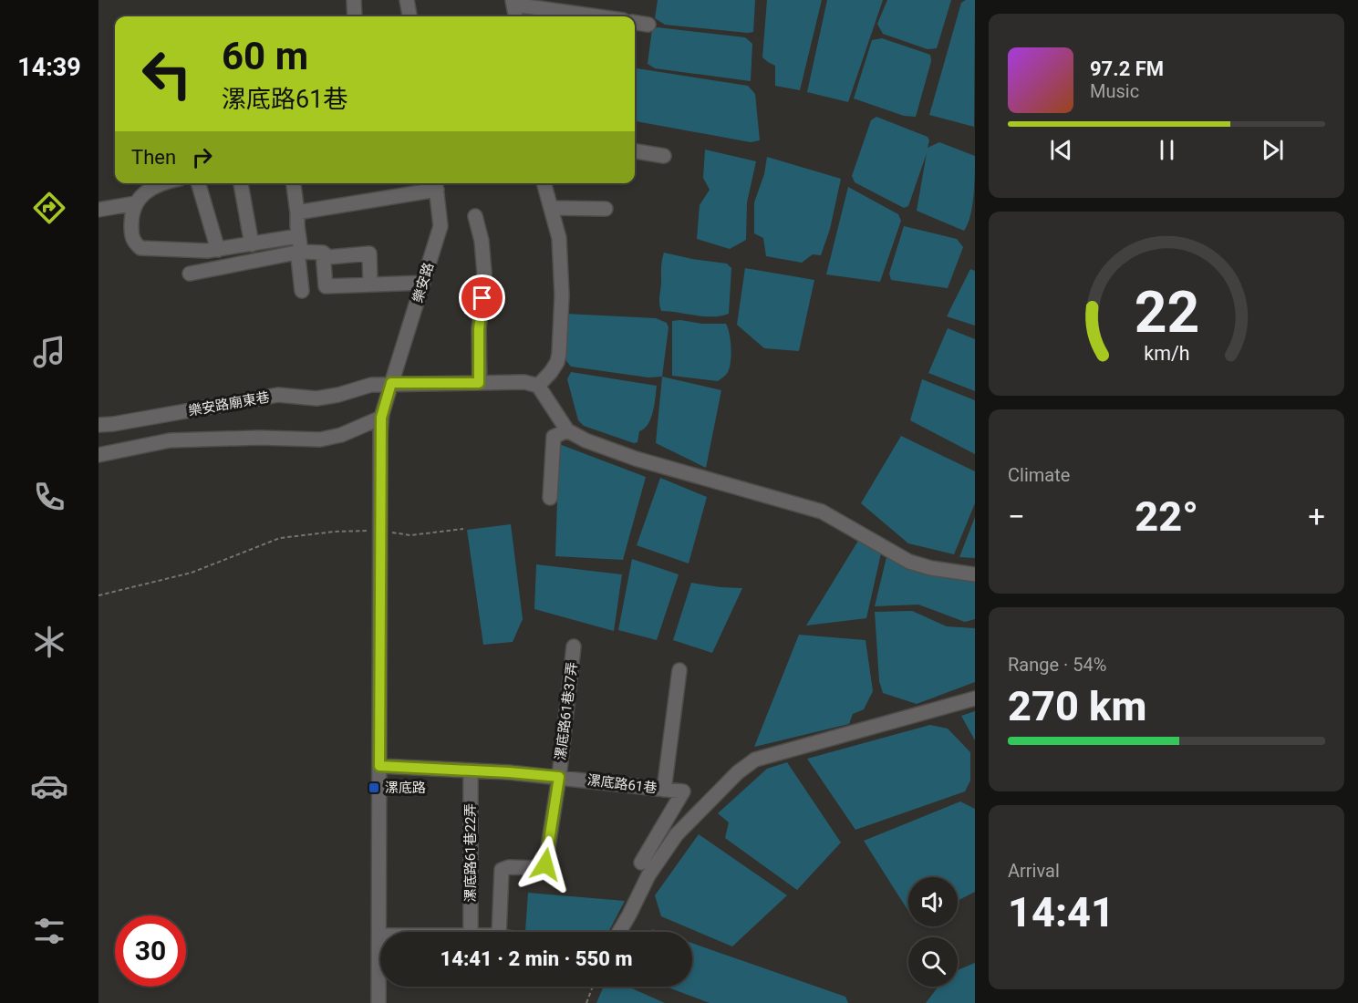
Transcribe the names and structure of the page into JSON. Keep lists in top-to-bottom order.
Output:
{
  "streets": {
    "street": [
      "樂安路",
      "樂安路廟東巷",
      "漯底路61巷37弄",
      "漯底路61巷",
      "漯底路61巷22弄"
    ]
  },
  "crossings": [
    ["樂安路", "樂安路廟東巷"],
    ["漯底路61巷37弄", "漯底路61巷"],
    ["漯底路61巷", "漯底路61巷22弄"]
  ],
  "places": {
    "transit": ["漯底路"]
  },
  "page": {
    "tabs": "14:39",
    "turn": ["60 m", "漯底路61巷"],
    "song": ["97.2 FM", "Music"],
    "then": "Then",
    "tile": [
      "Climate",
      ["Range · 54%", "270 km"],
      ["Arrival", "14:41"]
    ],
    "heat": ["−", "22°", "+"],
    "limit": "30",
    "trip": "14:41 · 2 min · 550 m",
    "gauge": ["22", "km/h"]
  }
}
